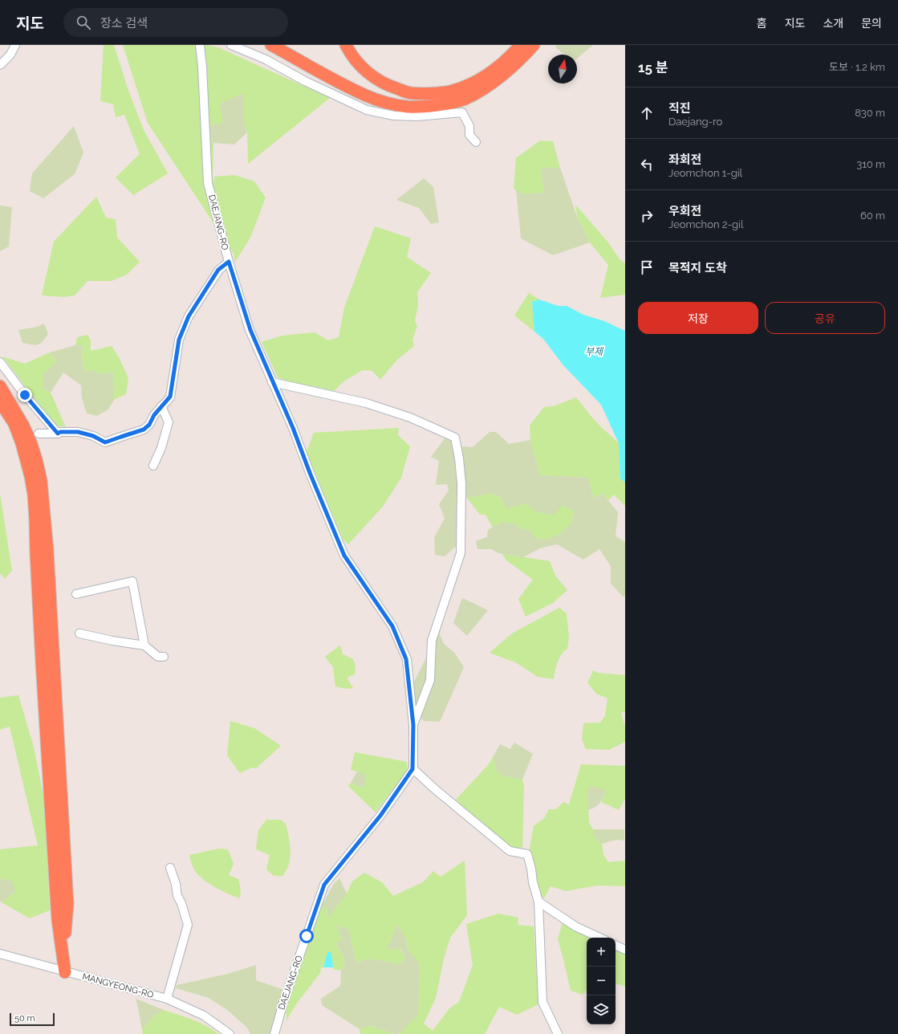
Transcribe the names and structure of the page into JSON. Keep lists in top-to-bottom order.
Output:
{
  "streets": {
    "street": ["DAEJANG-RO", "MANGYEONG-RO"]
  },
  "water": ["부제"],
  "scale_bar": "50 m",
  "north": "top",
  "page": {
    "header": "지도",
    "search": "장소 검색",
    "nav": [
      "홈",
      "지도",
      "소개",
      "문의"
    ],
    "heading": ["15 분", "도보 · 1.2 km"],
    "list": [
      ["직진", "Daejang-ro", "830 m"],
      ["좌회전", "Jeomchon 1-gil", "310 m"],
      ["우회전", "Jeomchon 2-gil", "60 m"],
      "목적지 도착"
    ],
    "buttons": ["저장", "공유"],
    "map_buttons": ["+", "−"],
    "scale": "50 m"
  }
}
